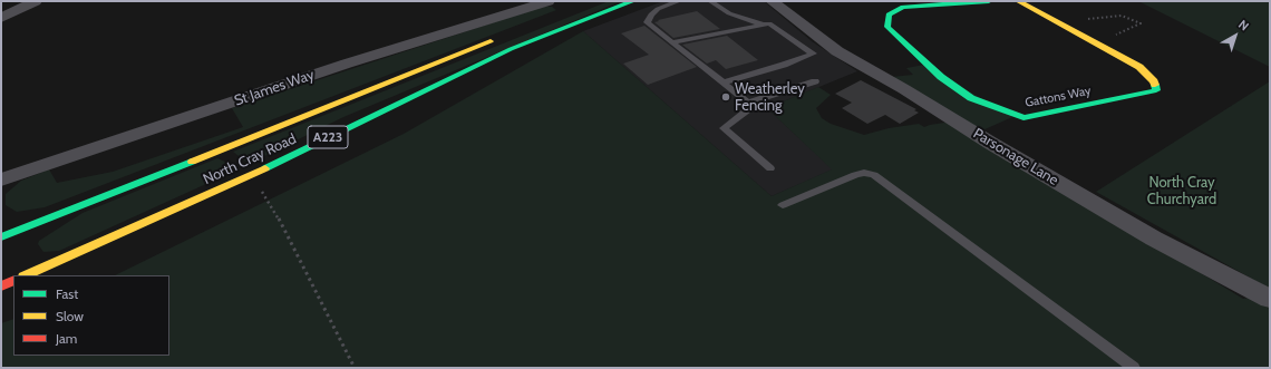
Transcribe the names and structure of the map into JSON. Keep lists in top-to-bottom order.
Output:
{
  "streets": {
    "main road": ["Gattons Way", "A223", "North Cray Road"],
    "street": ["St James Way", "Parsonage Lane"]
  },
  "parks": ["North Cray Churchyard"],
  "places": ["Weatherley Fencing"],
  "legend": ["Fast", "Slow", "Jam"],
  "north": "top right"
}
